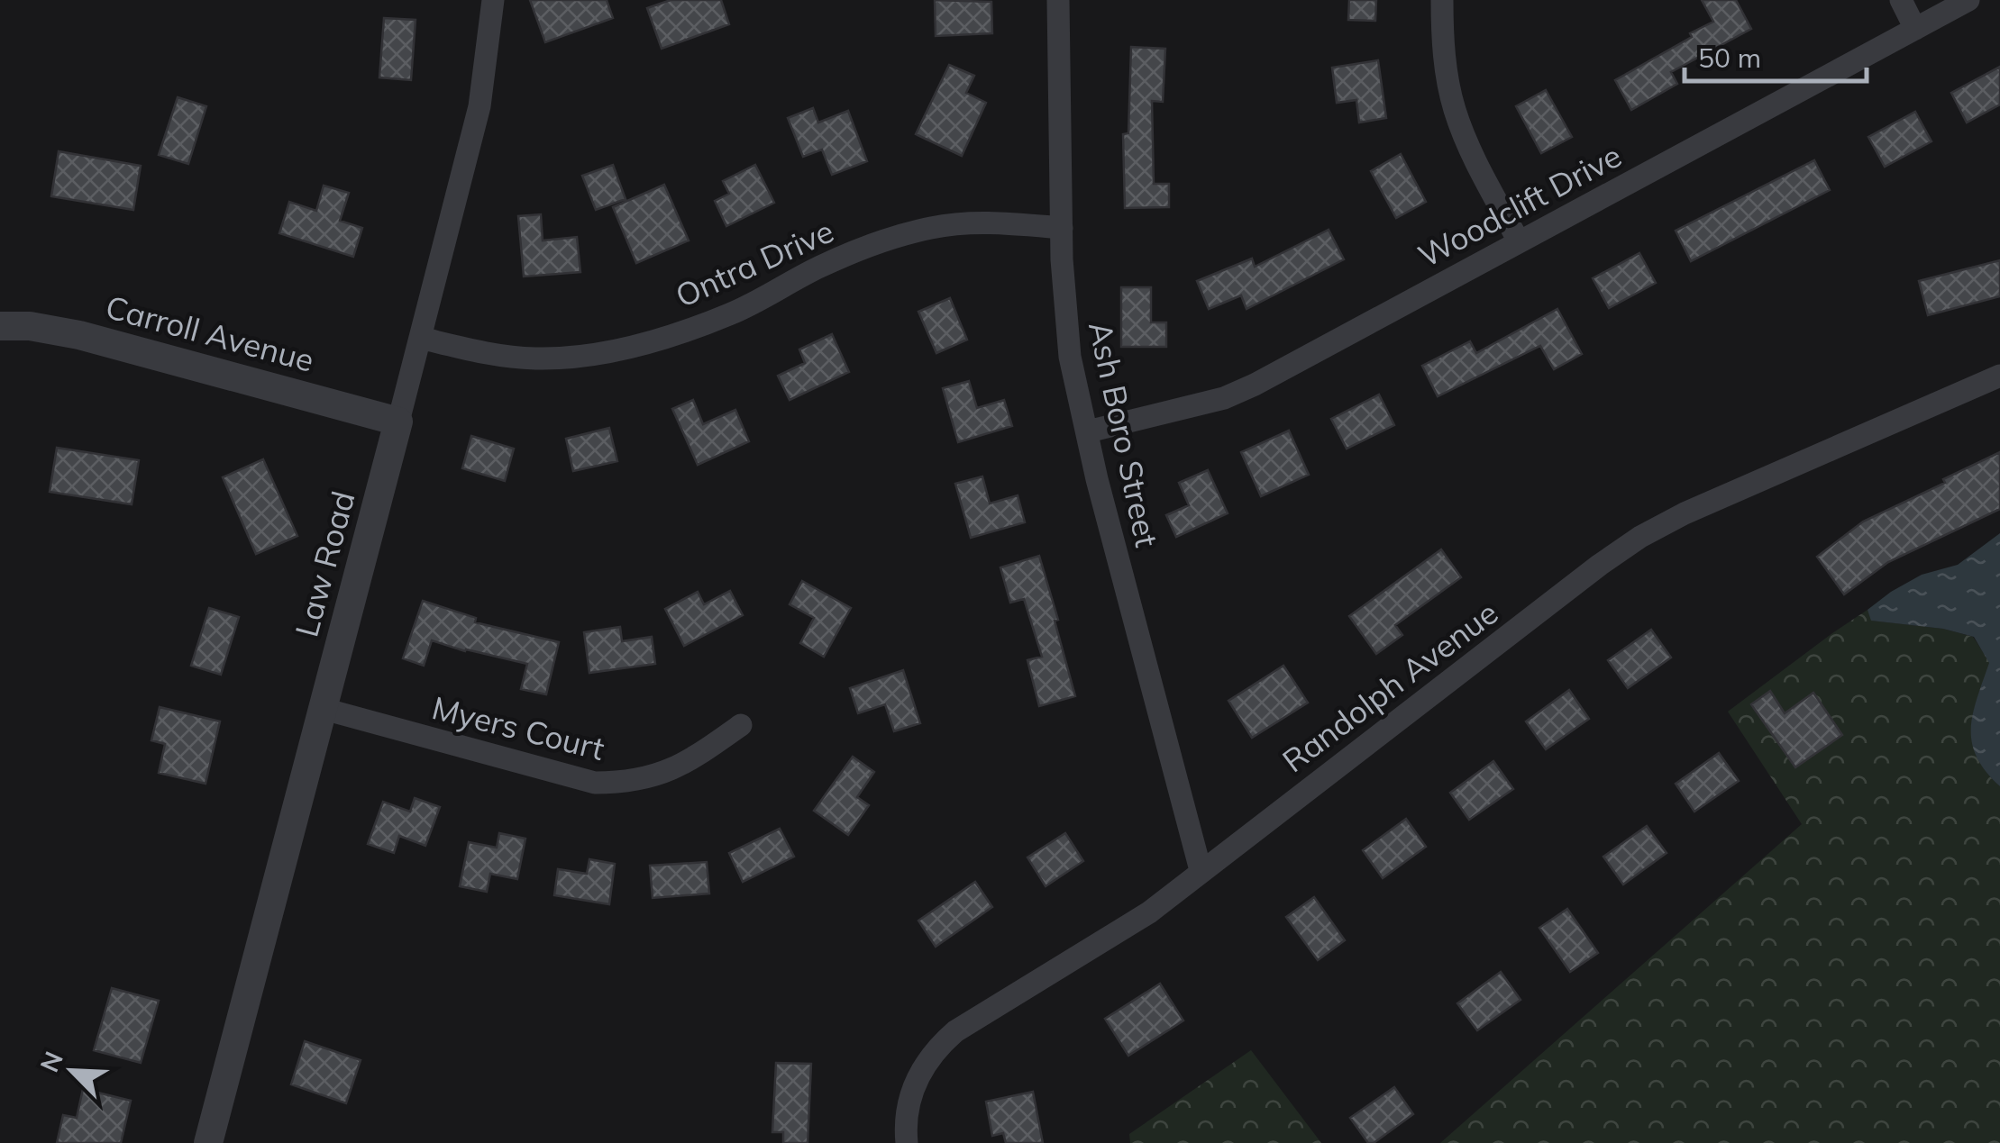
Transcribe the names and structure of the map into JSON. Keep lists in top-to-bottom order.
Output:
{
  "streets": {
    "street": [
      "Woodclift Drive",
      "Ontra Drive",
      "Carroll Avenue",
      "Ash Boro Street",
      "Law Road",
      "Randolph Avenue",
      "Myers Court"
    ]
  },
  "crossings": [
    ["Woodclift Drive", "Ash Boro Street"],
    ["Ontra Drive", "Ash Boro Street"],
    ["Ontra Drive", "Law Road"],
    ["Carroll Avenue", "Law Road"],
    ["Ash Boro Street", "Randolph Avenue"],
    ["Law Road", "Myers Court"]
  ],
  "scale_bar": "50 m",
  "north": "top left"
}
